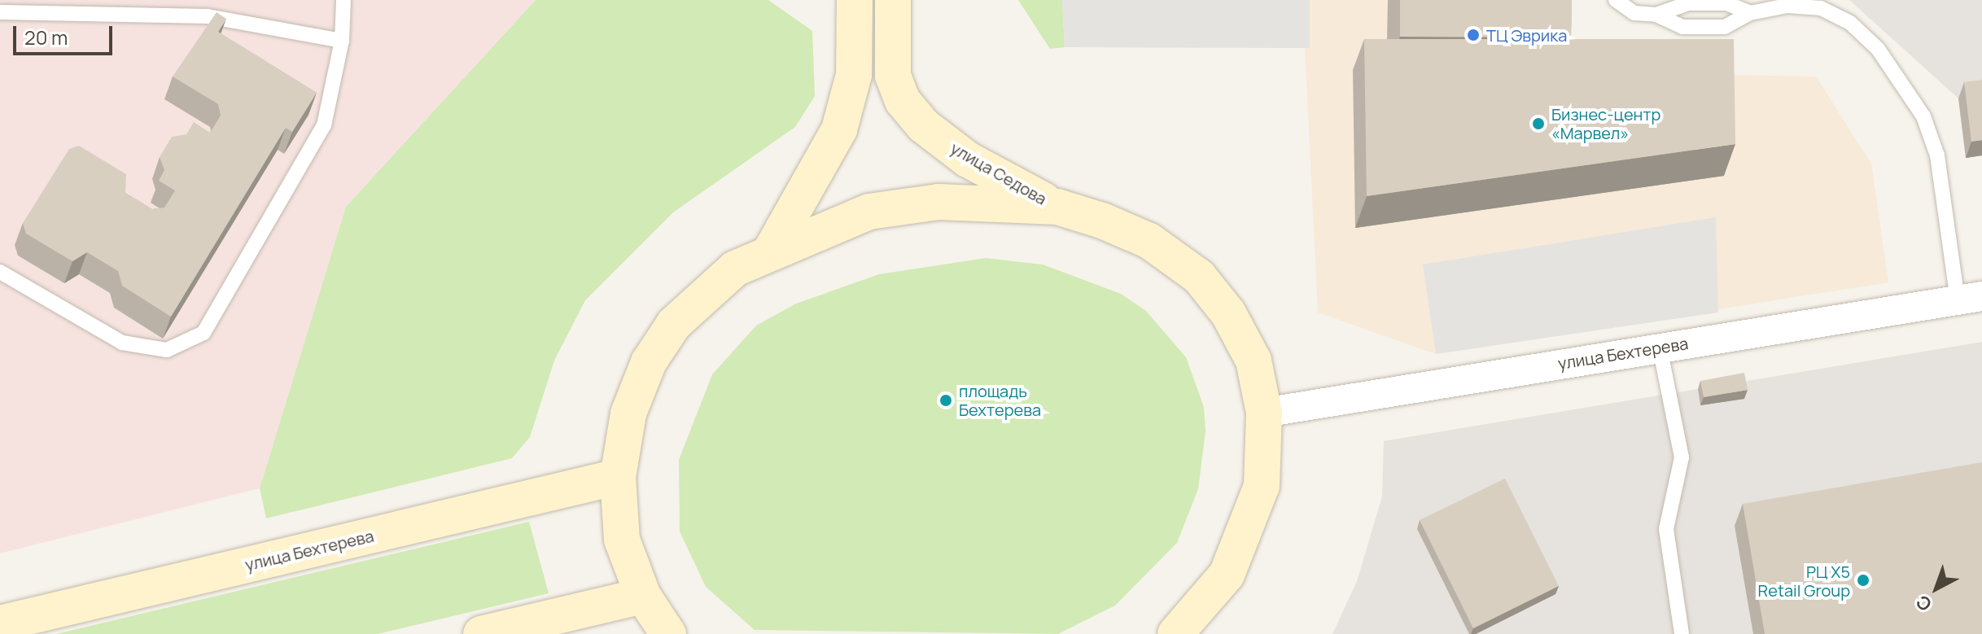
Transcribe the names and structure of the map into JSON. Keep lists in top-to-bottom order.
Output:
{
  "streets": {
    "main road": ["улица Седова", "улица Бехтерева"]
  },
  "places": [
    "ТЦ Эврика",
    "Бизнес-центр «Марвел»",
    "площадь Бехтерева",
    "РЦ X5 Retail Group"
  ],
  "scale_bar": "20 m",
  "north": "bottom left"
}
